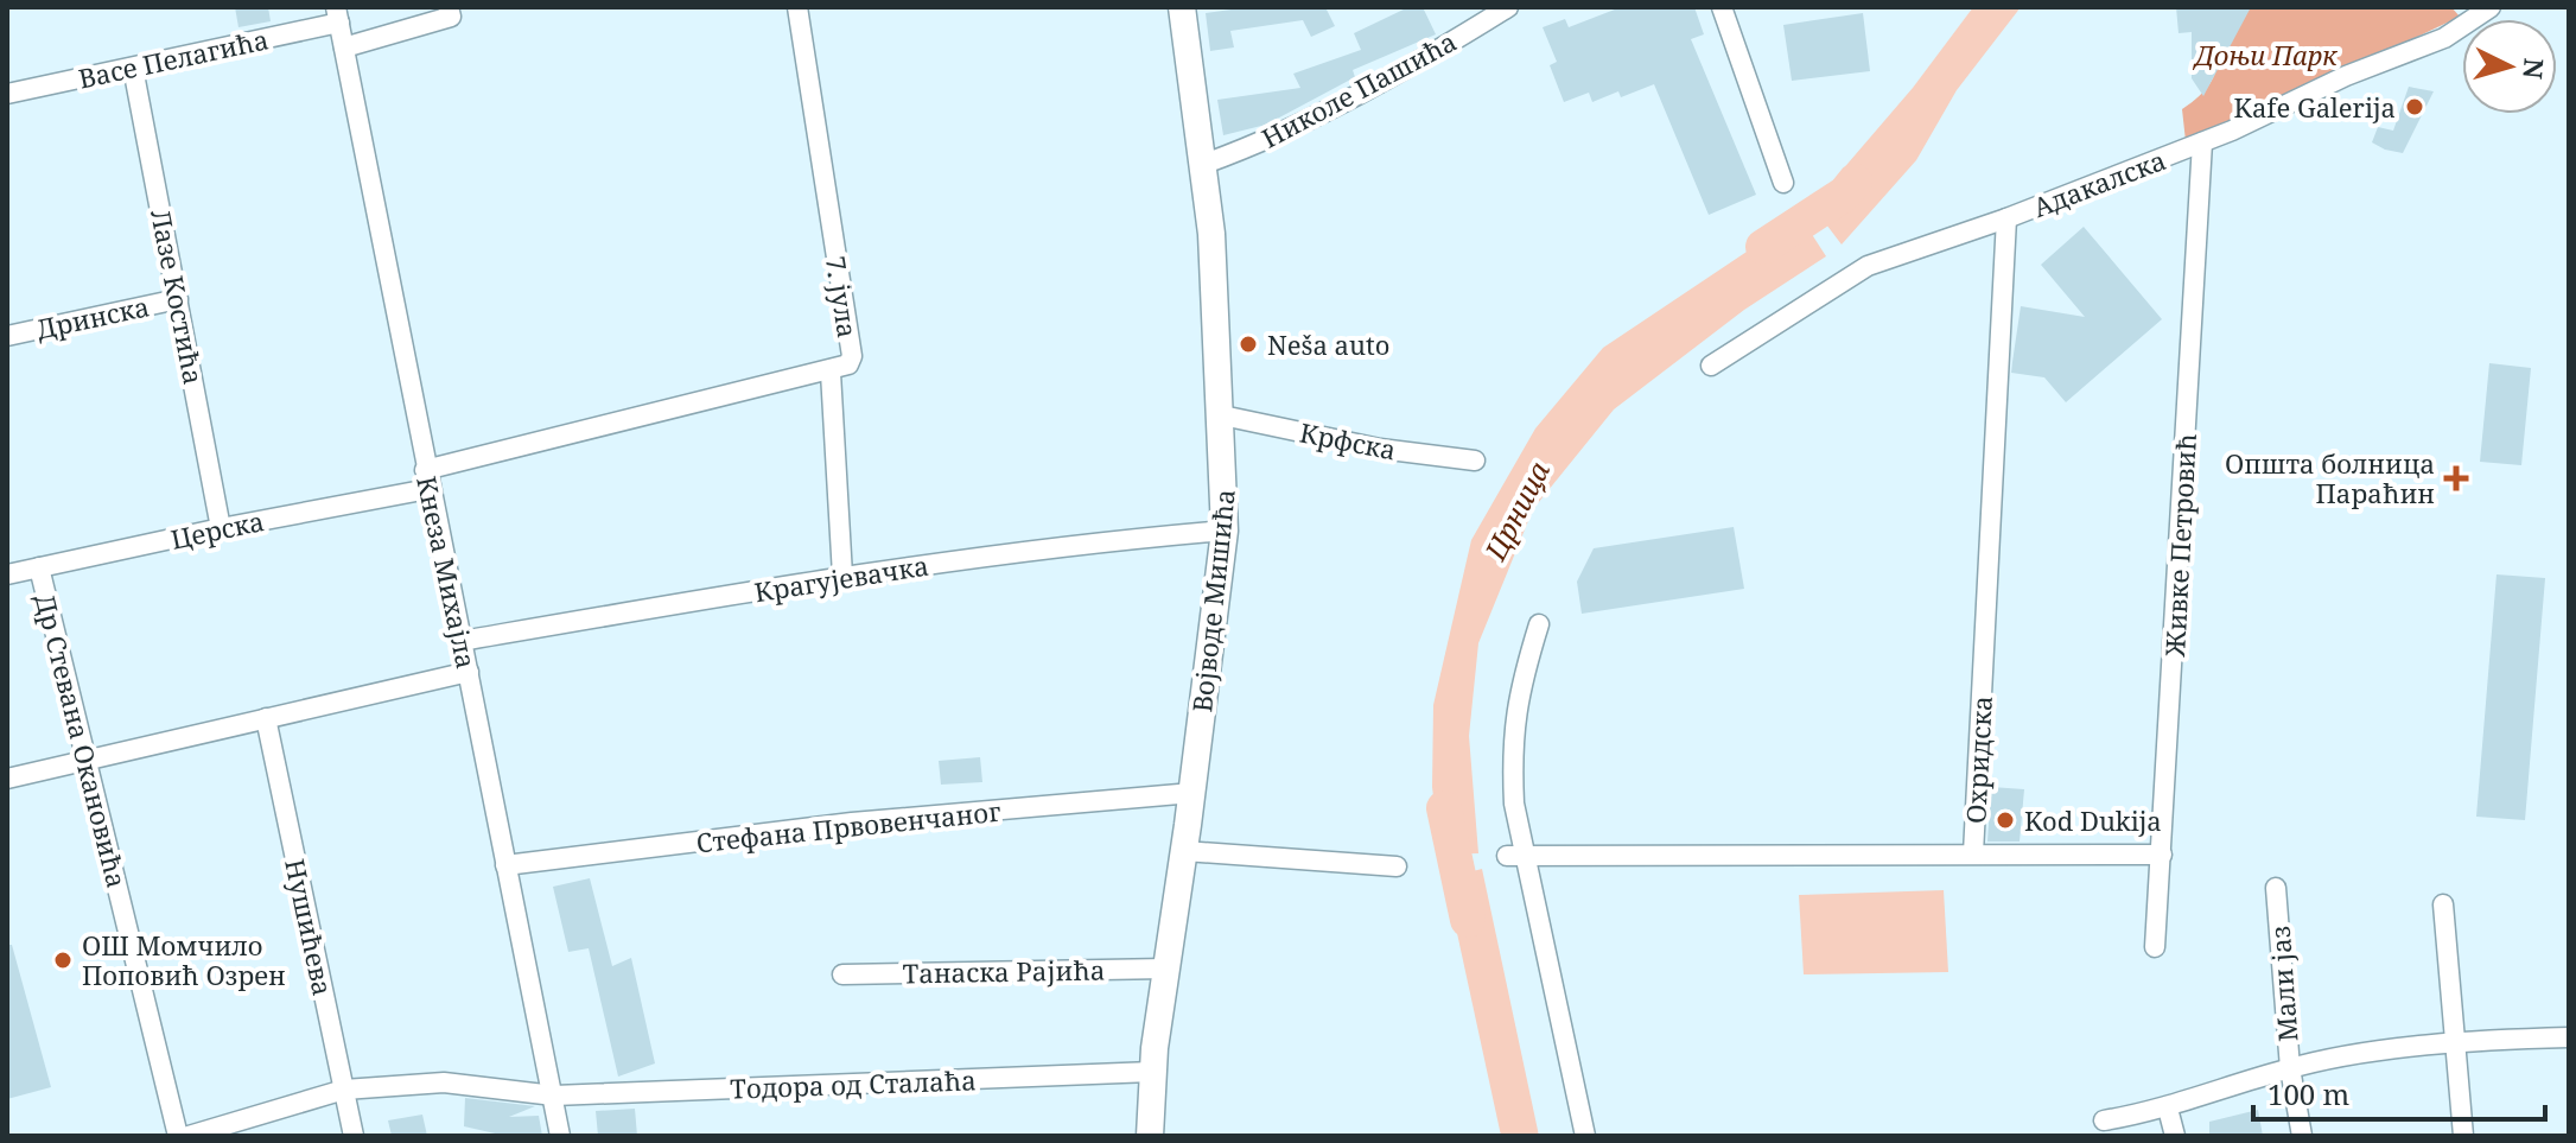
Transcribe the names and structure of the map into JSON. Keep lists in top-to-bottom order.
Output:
{
  "streets": {
    "main road": ["Војводе Мишића"],
    "street": [
      "Васе Пелагића",
      "Николе Пашића",
      "Адакалска",
      "Лазе Костића",
      "7. јула",
      "Дринска",
      "Крфска",
      "Церска",
      "Живке Петровић",
      "Кнеза Михајла",
      "Крагујевачка",
      "Др Стевана Окановића",
      "Охридска",
      "Стефана Првовенчаног",
      "Нушићева",
      "Танаска Рајића",
      "Мали јаз",
      "Тодора од Сталаћа"
    ]
  },
  "crossings": [
    ["Васе Пелагића", "Лазе Костића"],
    ["Васе Пелагића", "Кнеза Михајла"],
    ["Николе Пашића", "Војводе Мишића"],
    ["Адакалска", "Живке Петровић"],
    ["Адакалска", "Охридска"],
    ["Лазе Костића", "Дринска"],
    ["Лазе Костића", "Церска"],
    ["7. јула", "Церска"],
    ["7. јула", "Крагујевачка"],
    ["Крфска", "Војводе Мишића"],
    ["Церска", "Кнеза Михајла"],
    ["Церска", "Др Стевана Окановића"],
    ["Кнеза Михајла", "Крагујевачка"],
    ["Кнеза Михајла", "Стефана Првовенчаног"],
    ["Кнеза Михајла", "Тодора од Сталаћа"],
    ["Крагујевачка", "Војводе Мишића"],
    ["Војводе Мишића", "Стефана Првовенчаног"],
    ["Војводе Мишића", "Танаска Рајића"],
    ["Војводе Мишића", "Тодора од Сталаћа"],
    ["Нушићева", "Тодора од Сталаћа"]
  ],
  "water": ["Црница"],
  "parks": ["Доњи Парк"],
  "places": {
    "other": [
      "Kafe Galerija",
      "Neša auto",
      "Kod Dukija",
      "ОШ Момчило Поповић Озрен"
    ],
    "health": ["Општа болница Параћин"]
  },
  "scale_bar": "100 m",
  "north": "right"
}
